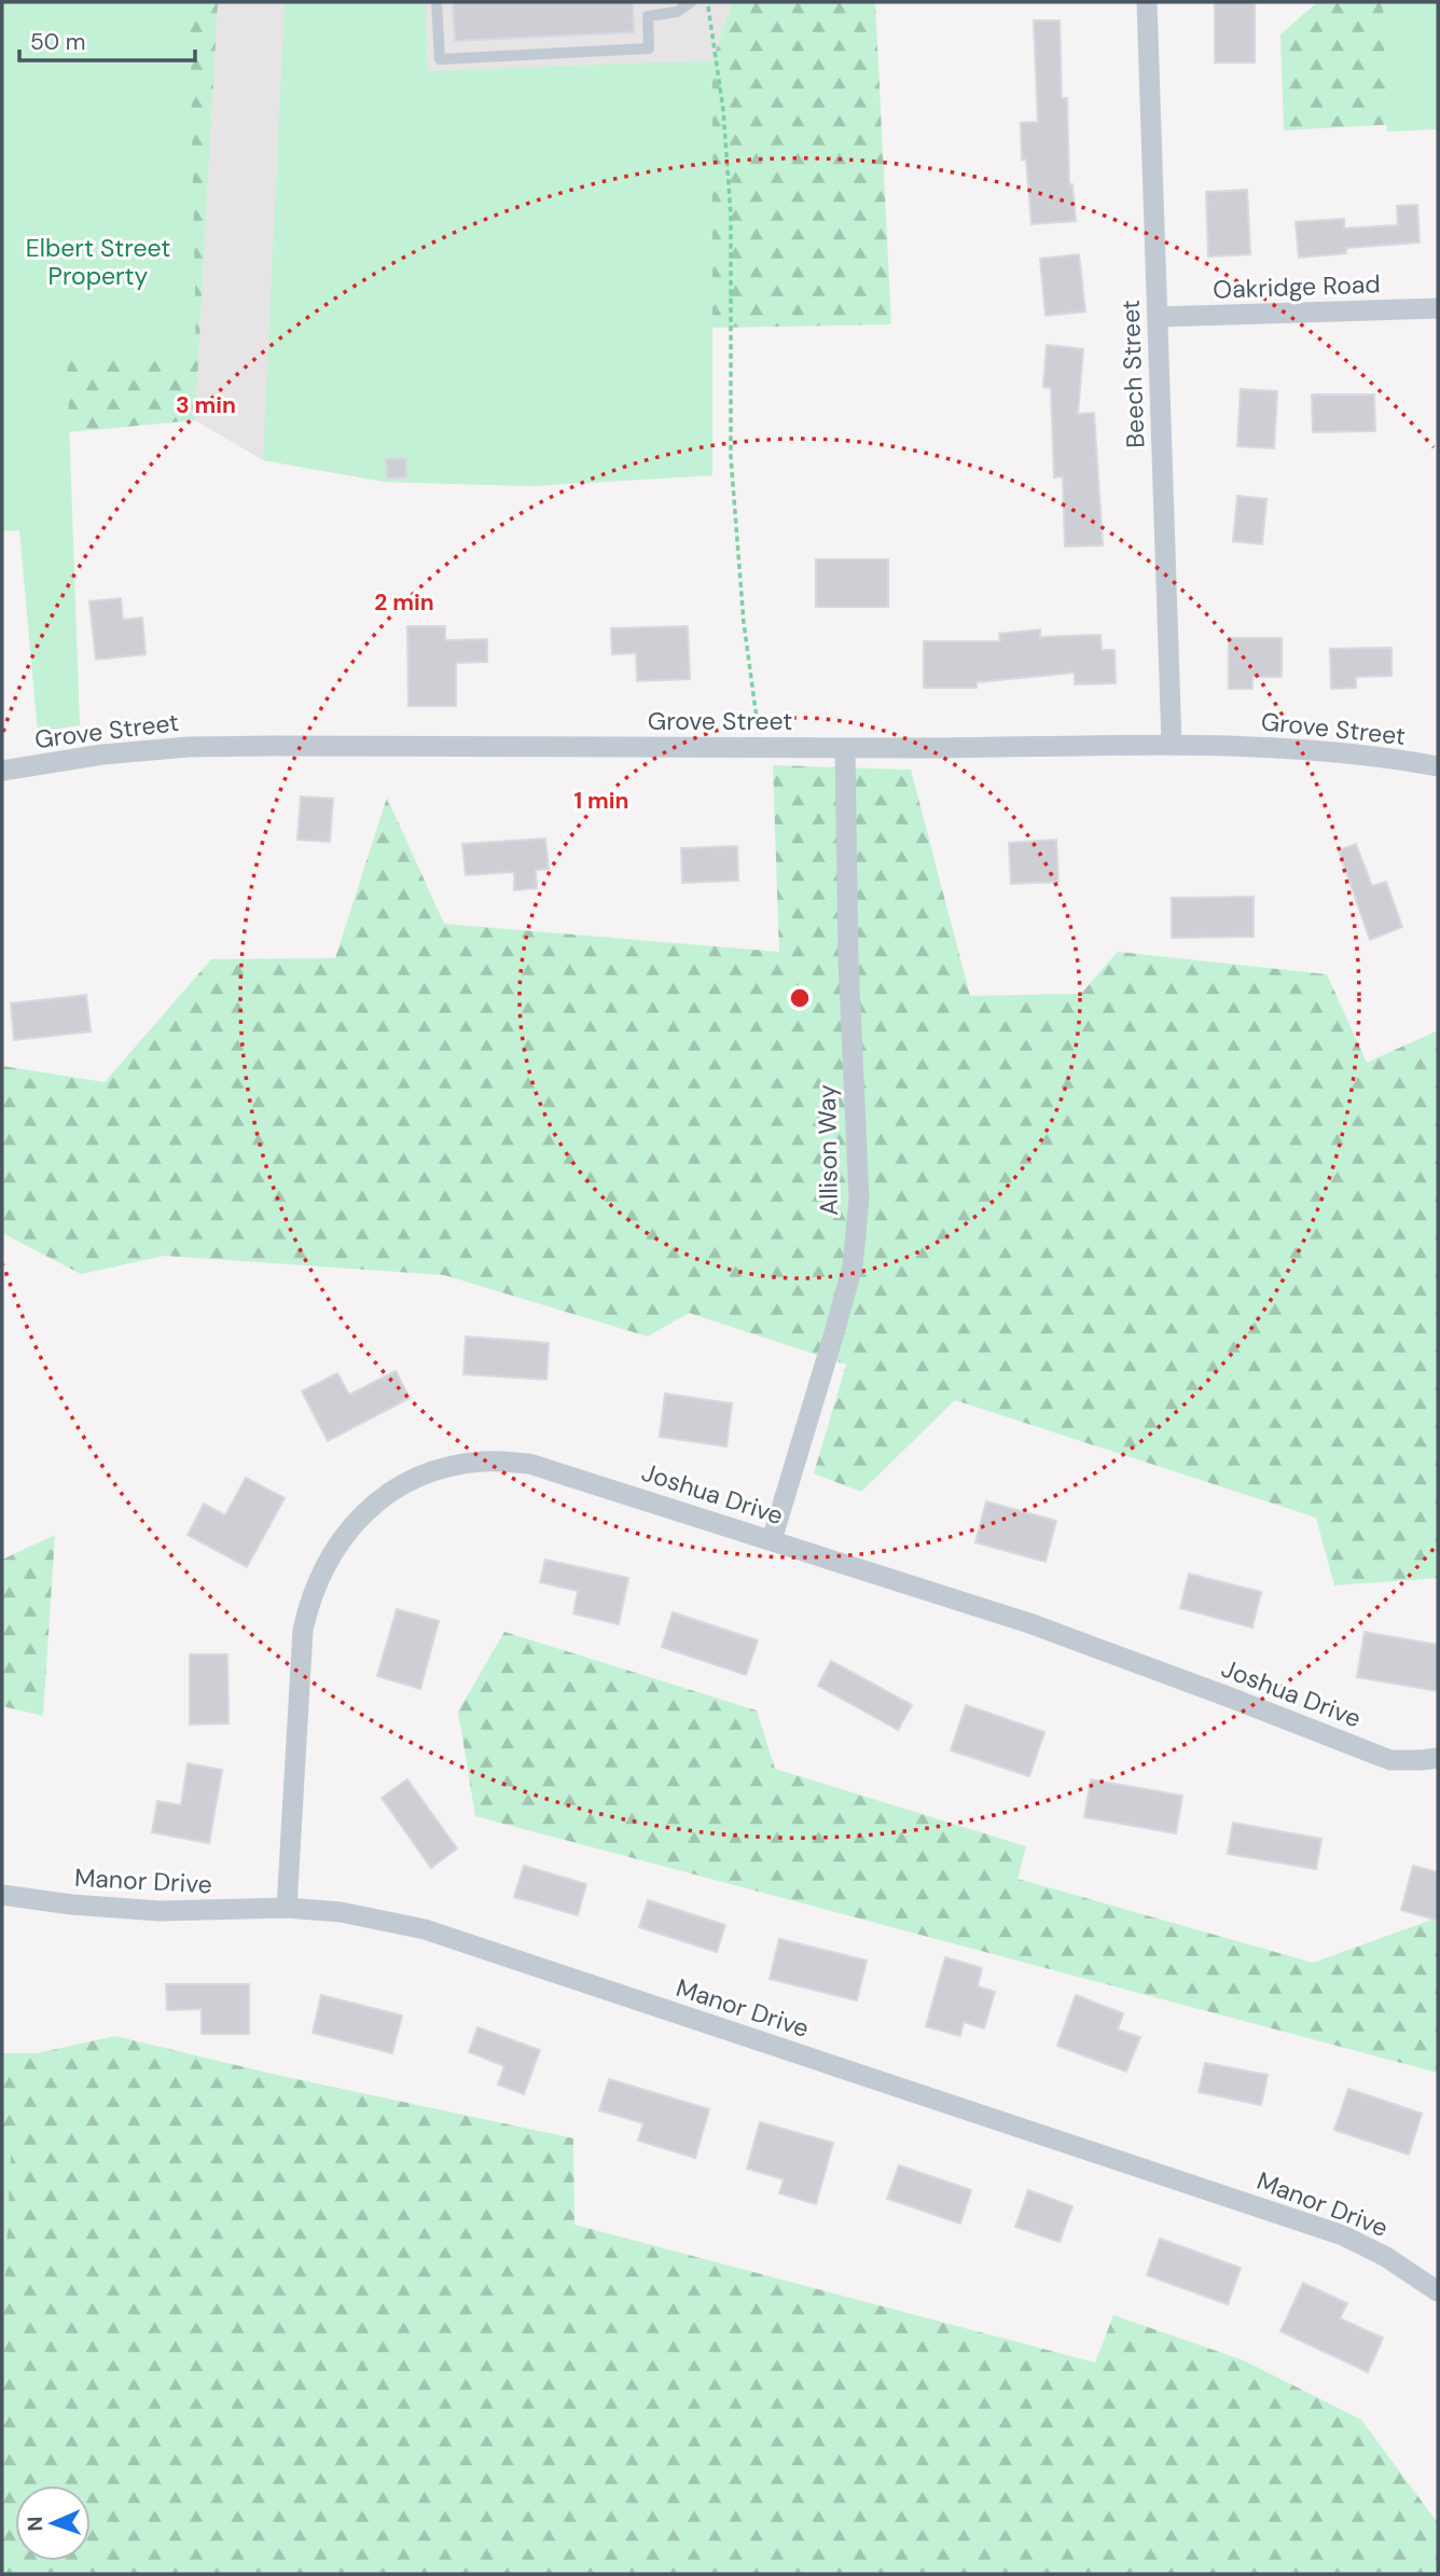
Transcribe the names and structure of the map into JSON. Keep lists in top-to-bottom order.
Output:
{
  "streets": {
    "street": [
      "Oakridge Road",
      "Beech Street",
      "Grove Street",
      "Allison Way",
      "Joshua Drive",
      "Manor Drive"
    ]
  },
  "crossings": [
    ["Oakridge Road", "Beech Street"],
    ["Beech Street", "Grove Street"],
    ["Grove Street", "Allison Way"],
    ["Allison Way", "Joshua Drive"],
    ["Joshua Drive", "Manor Drive"]
  ],
  "parks": ["Elbert Street Property"],
  "scale_bar": "50 m",
  "north": "left",
  "rings": ["3 min", "2 min", "1 min"]
}
